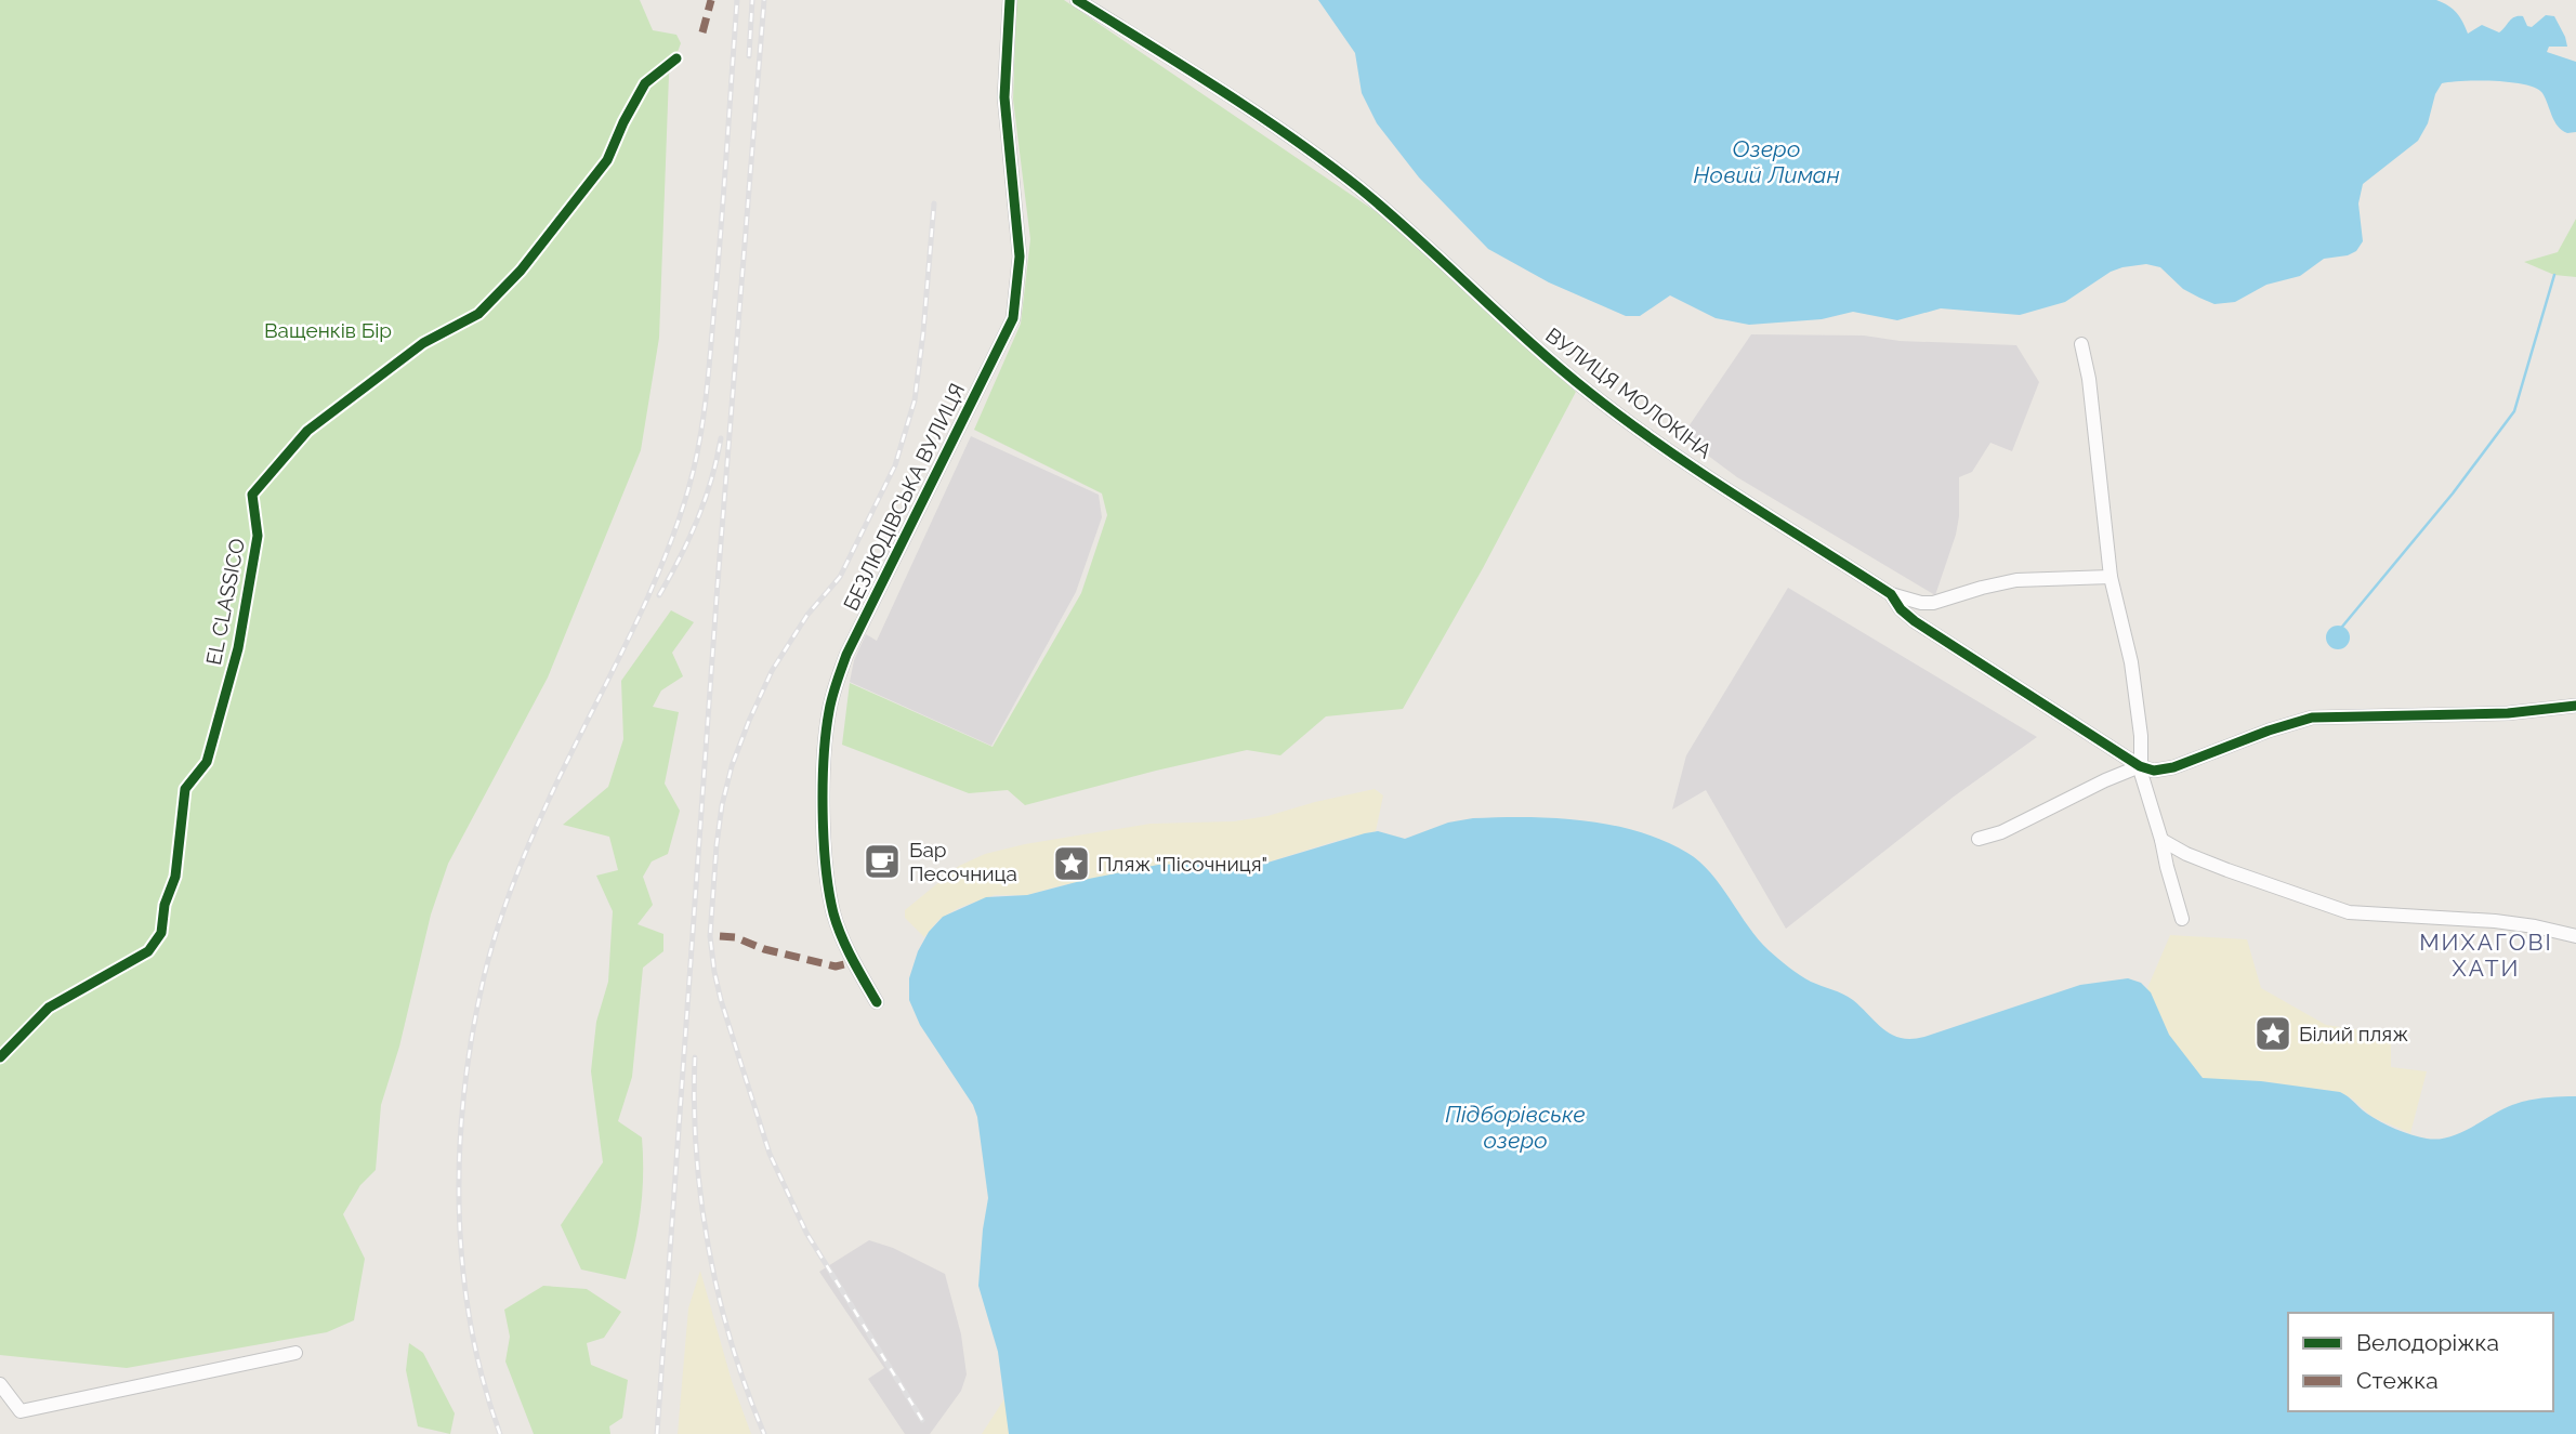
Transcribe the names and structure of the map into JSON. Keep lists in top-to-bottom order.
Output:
{
  "streets": {
    "street": ["ВУЛИЦЯ МОЛОКІНА", "БЕЗЛЮДІВСЬКА ВУЛИЦЯ"],
    "cycle path": ["EL CLASSICO"]
  },
  "districts": ["МИХАГОВІ ХАТИ"],
  "water": ["Озеро Новий Лиман", "Підборівське озеро"],
  "parks": ["Ващенків Бір"],
  "places": {
    "cafe": ["Бар Песочница"],
    "place": ["Пляж \"Пісочниця\"", "Білий пляж"]
  },
  "legend": ["Велодоріжка", "Стежка"]
}
